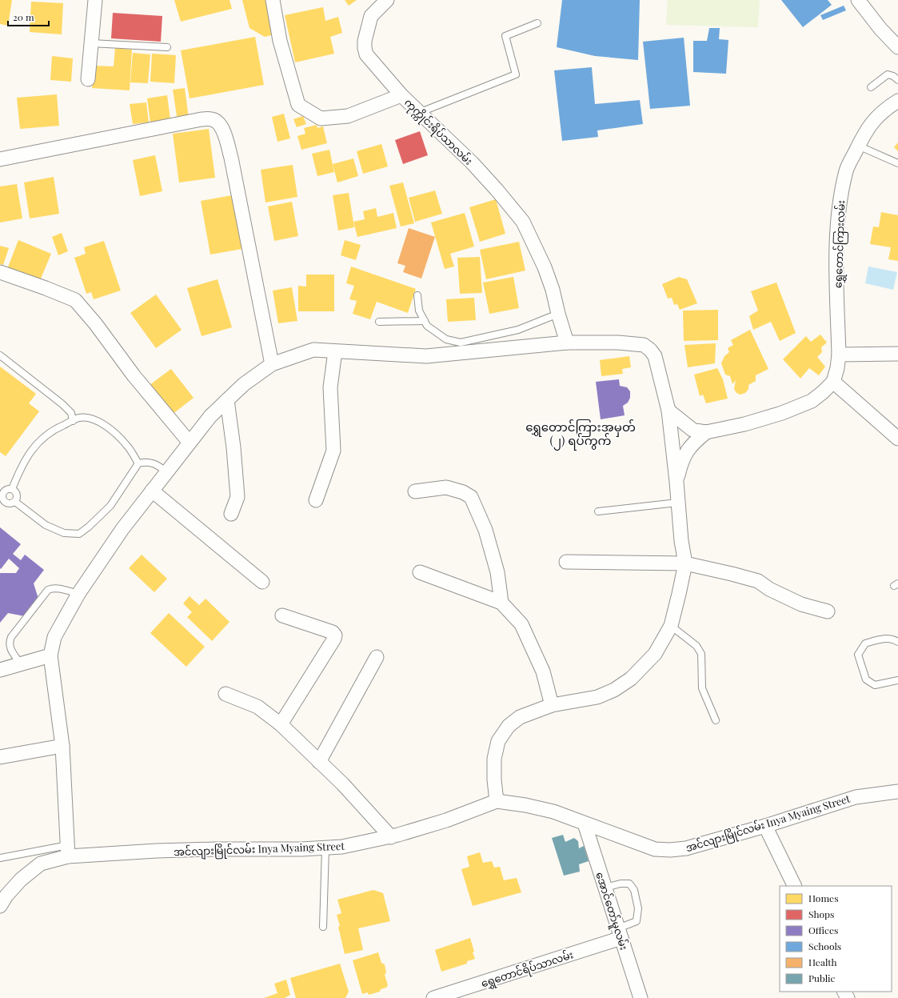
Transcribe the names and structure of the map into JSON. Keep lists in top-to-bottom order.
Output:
{
  "streets": {
    "street": [
      "ကုက္ကိုင်းရိပ်သာလမ်း",
      "ရွှေတောင်ကြားလမ်း",
      "အင်လျားမြိုင်လမ်း Inya Myaing Street",
      "အောင်တော်မူလမ်း",
      "ရွှေတောင်ရိပ်သာလမ်း"
    ]
  },
  "crossings": [
    ["အင်လျားမြိုင်လမ်း Inya Myaing Street", "အောင်တော်မူလမ်း"],
    ["အောင်တော်မူလမ်း", "ရွှေတောင်ရိပ်သာလမ်း"]
  ],
  "districts": ["ရွှေတောင်ကြားအမှတ် (၂) ရပ်ကွက်"],
  "legend": [
    "Homes",
    "Shops",
    "Offices",
    "Schools",
    "Health",
    "Public"
  ],
  "scale_bar": "20 m"
}
